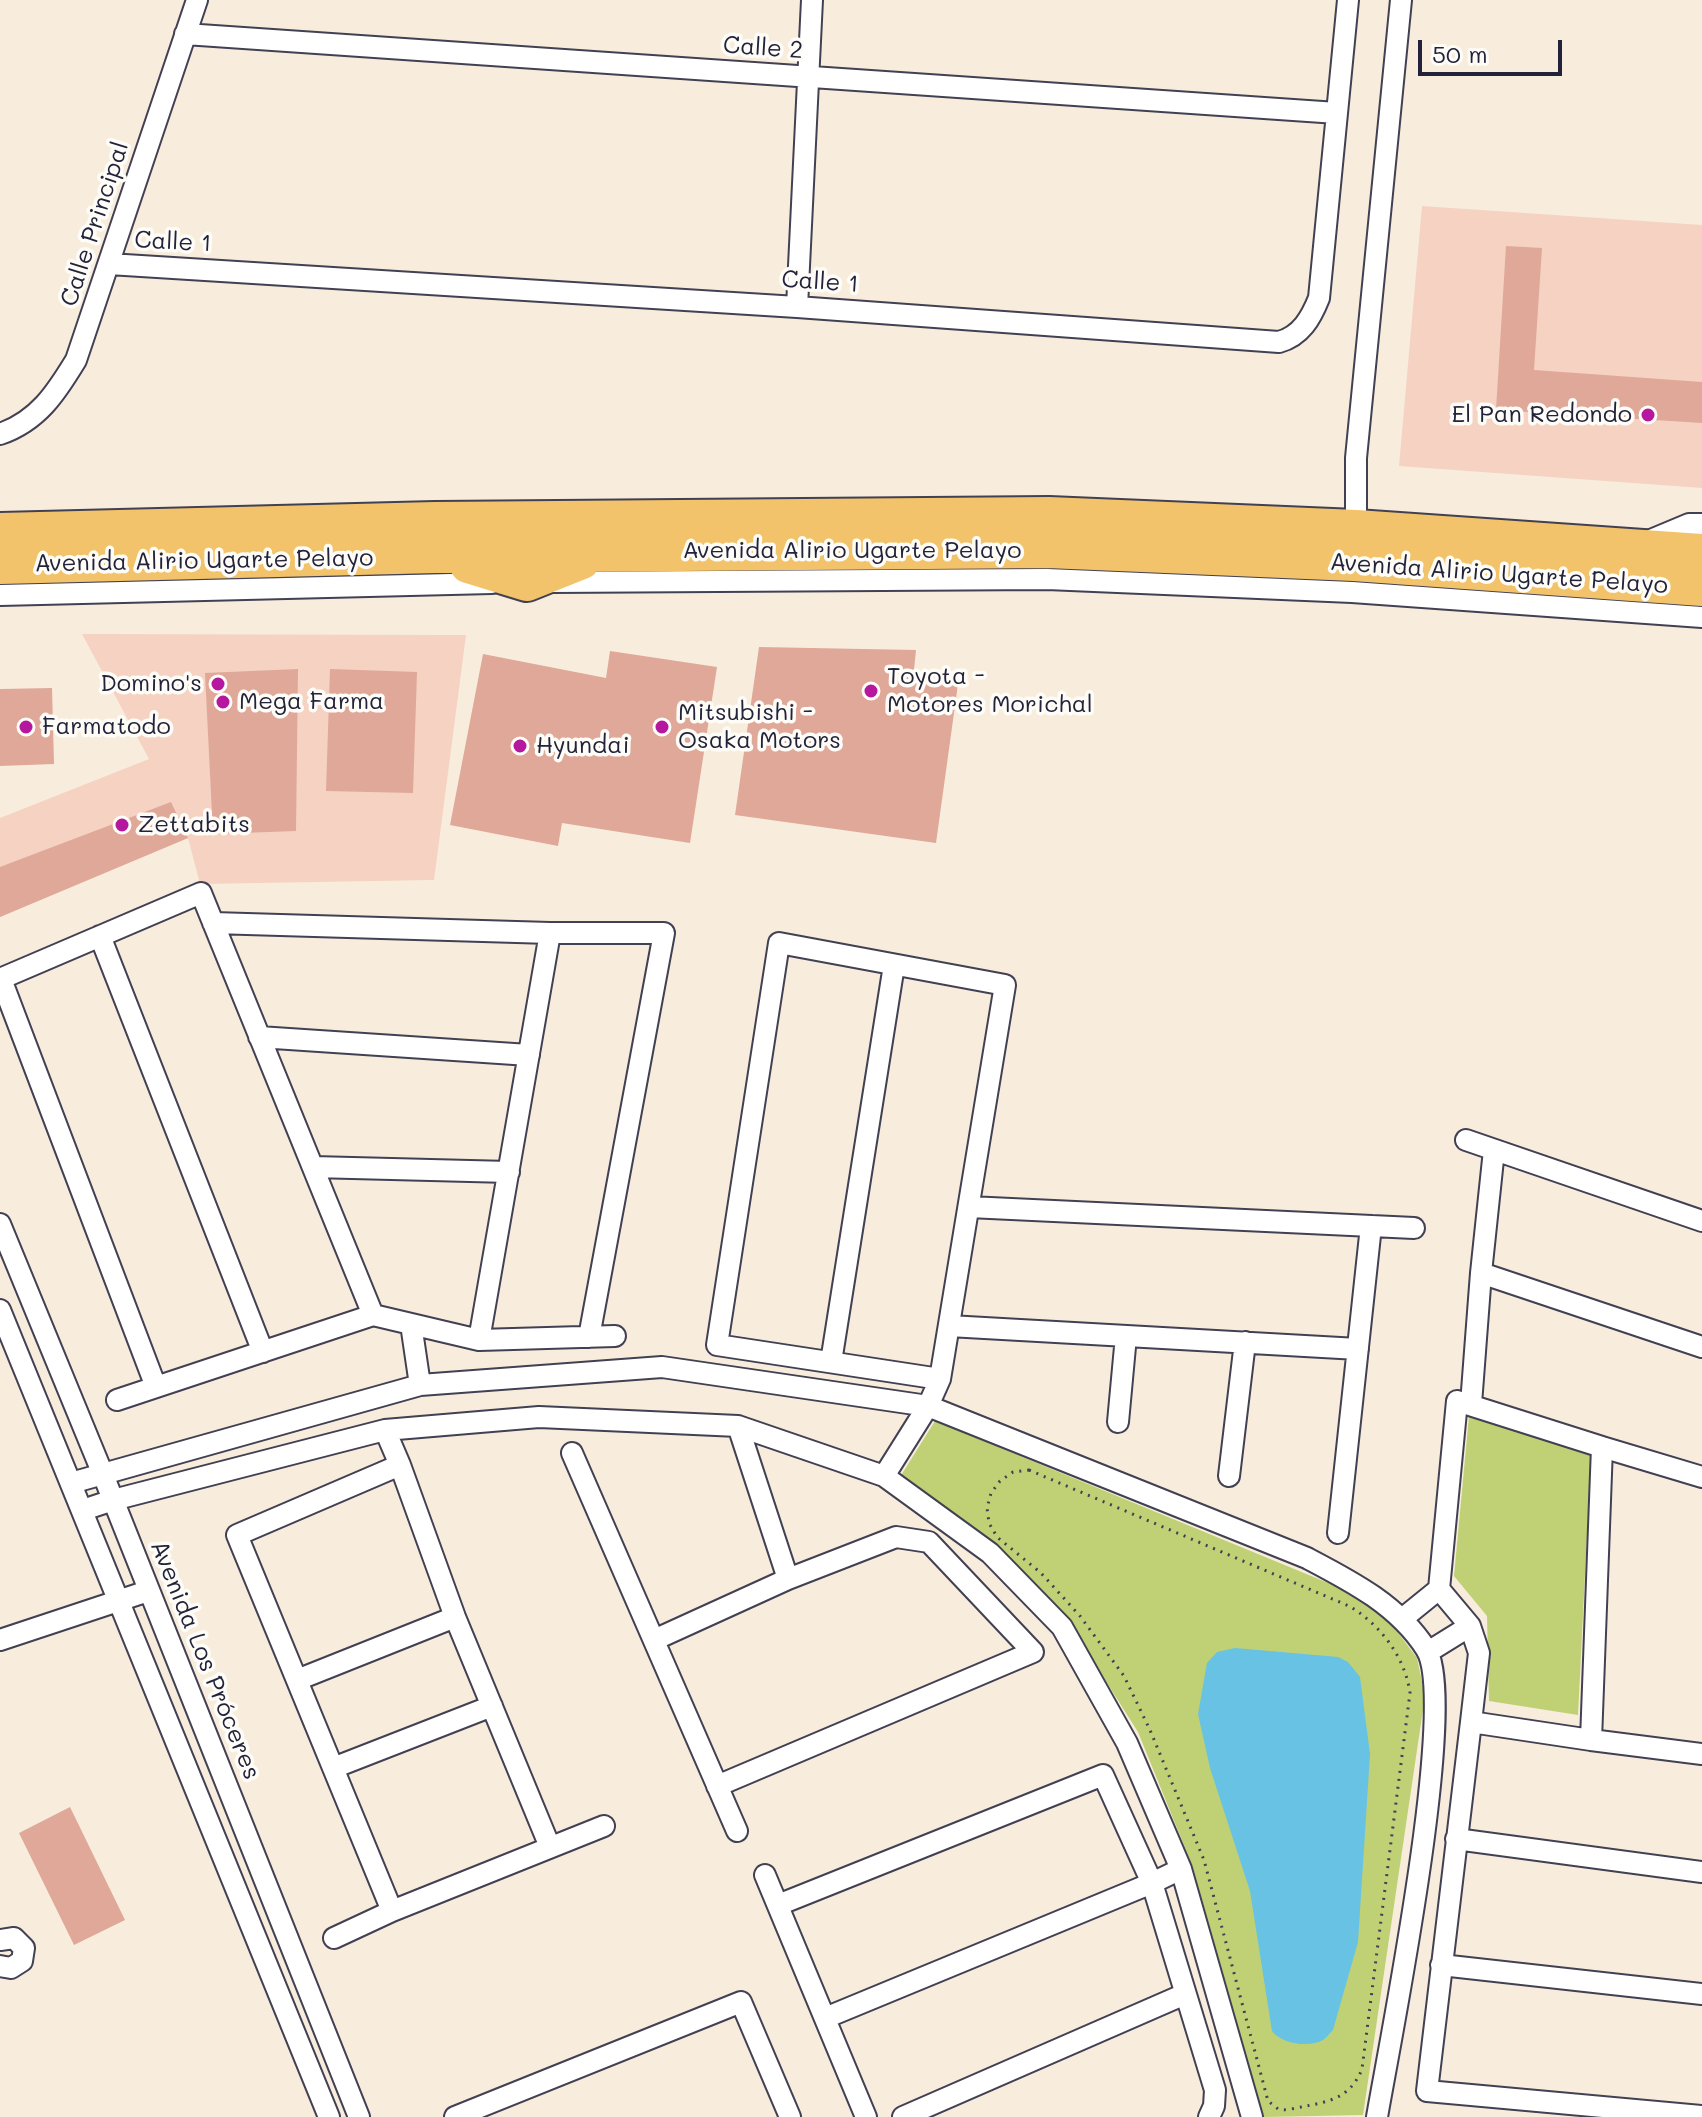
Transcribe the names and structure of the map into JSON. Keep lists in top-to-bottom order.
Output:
{
  "streets": {
    "highway": ["Avenida Alirio Ugarte Pelayo"],
    "street": [
      "Calle 2",
      "Calle Principal",
      "Calle 1",
      "Avenida Los Próceres"
    ]
  },
  "crossings": [
    ["Calle 2", "Calle Principal"],
    ["Calle 2", "Calle 1"],
    ["Calle Principal", "Calle 1"]
  ],
  "places": [
    "El Pan Redondo",
    "Domino's",
    "Toyota - Motores Morichal",
    "Mega Farma",
    "Farmatodo",
    "Mitsubishi - Osaka Motors",
    "Hyundai",
    "Zettabits"
  ],
  "scale_bar": "50 m"
}
